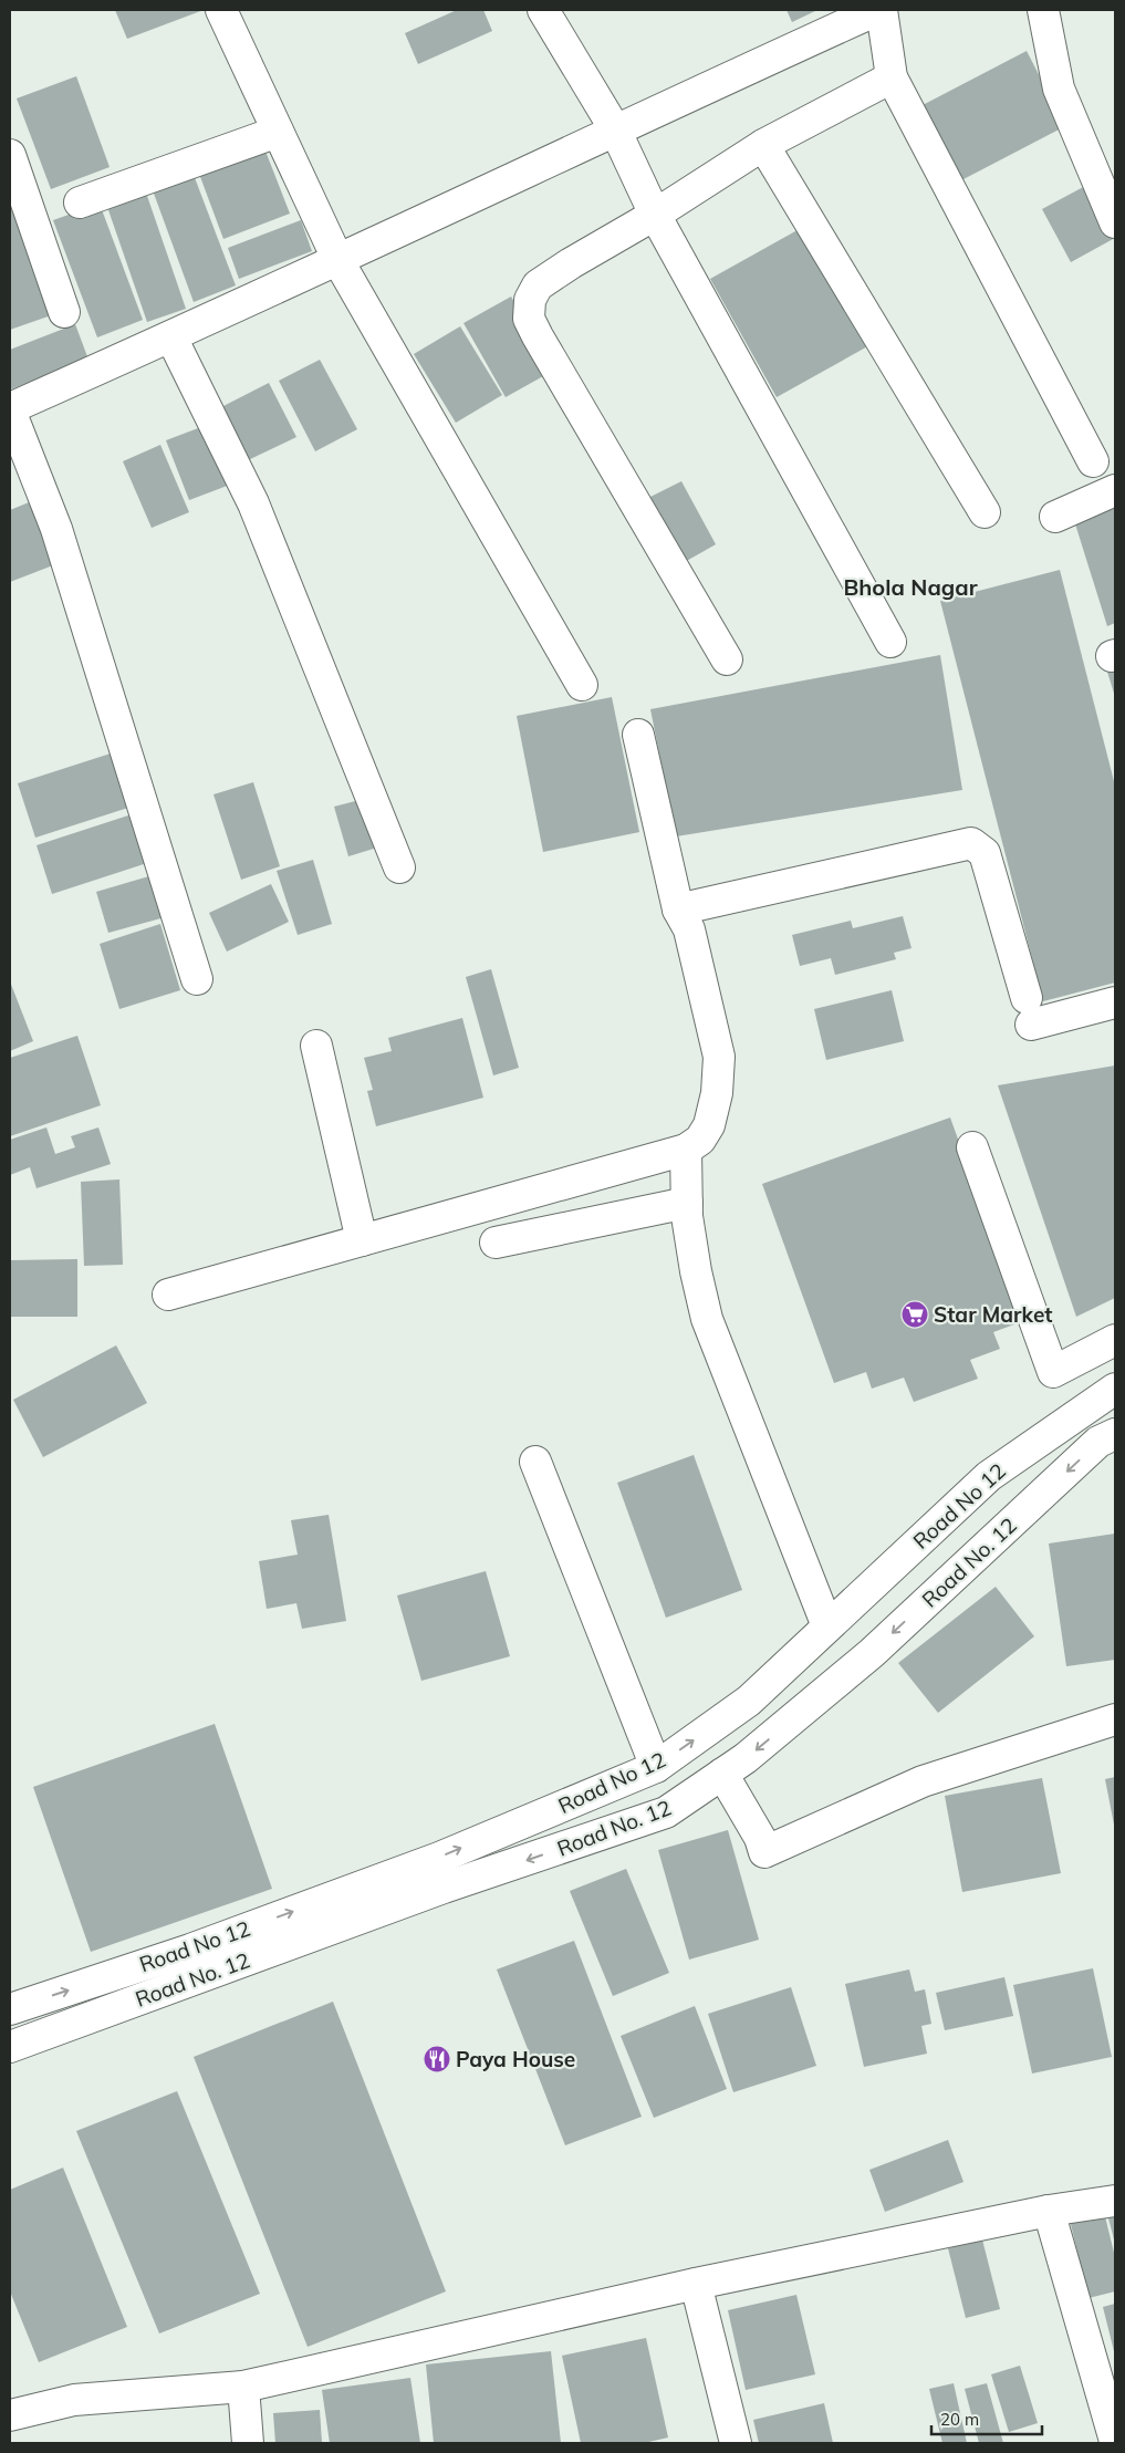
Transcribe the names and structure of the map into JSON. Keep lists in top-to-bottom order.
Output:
{
  "streets": {
    "street": ["Road No 12", "Road No. 12"]
  },
  "one_way": ["Road No 12", "Road No. 12"],
  "districts": ["Bhola Nagar"],
  "places": {
    "supermarket": ["Star Market"],
    "restaurant": ["Paya House"]
  },
  "scale_bar": "20 m"
}
